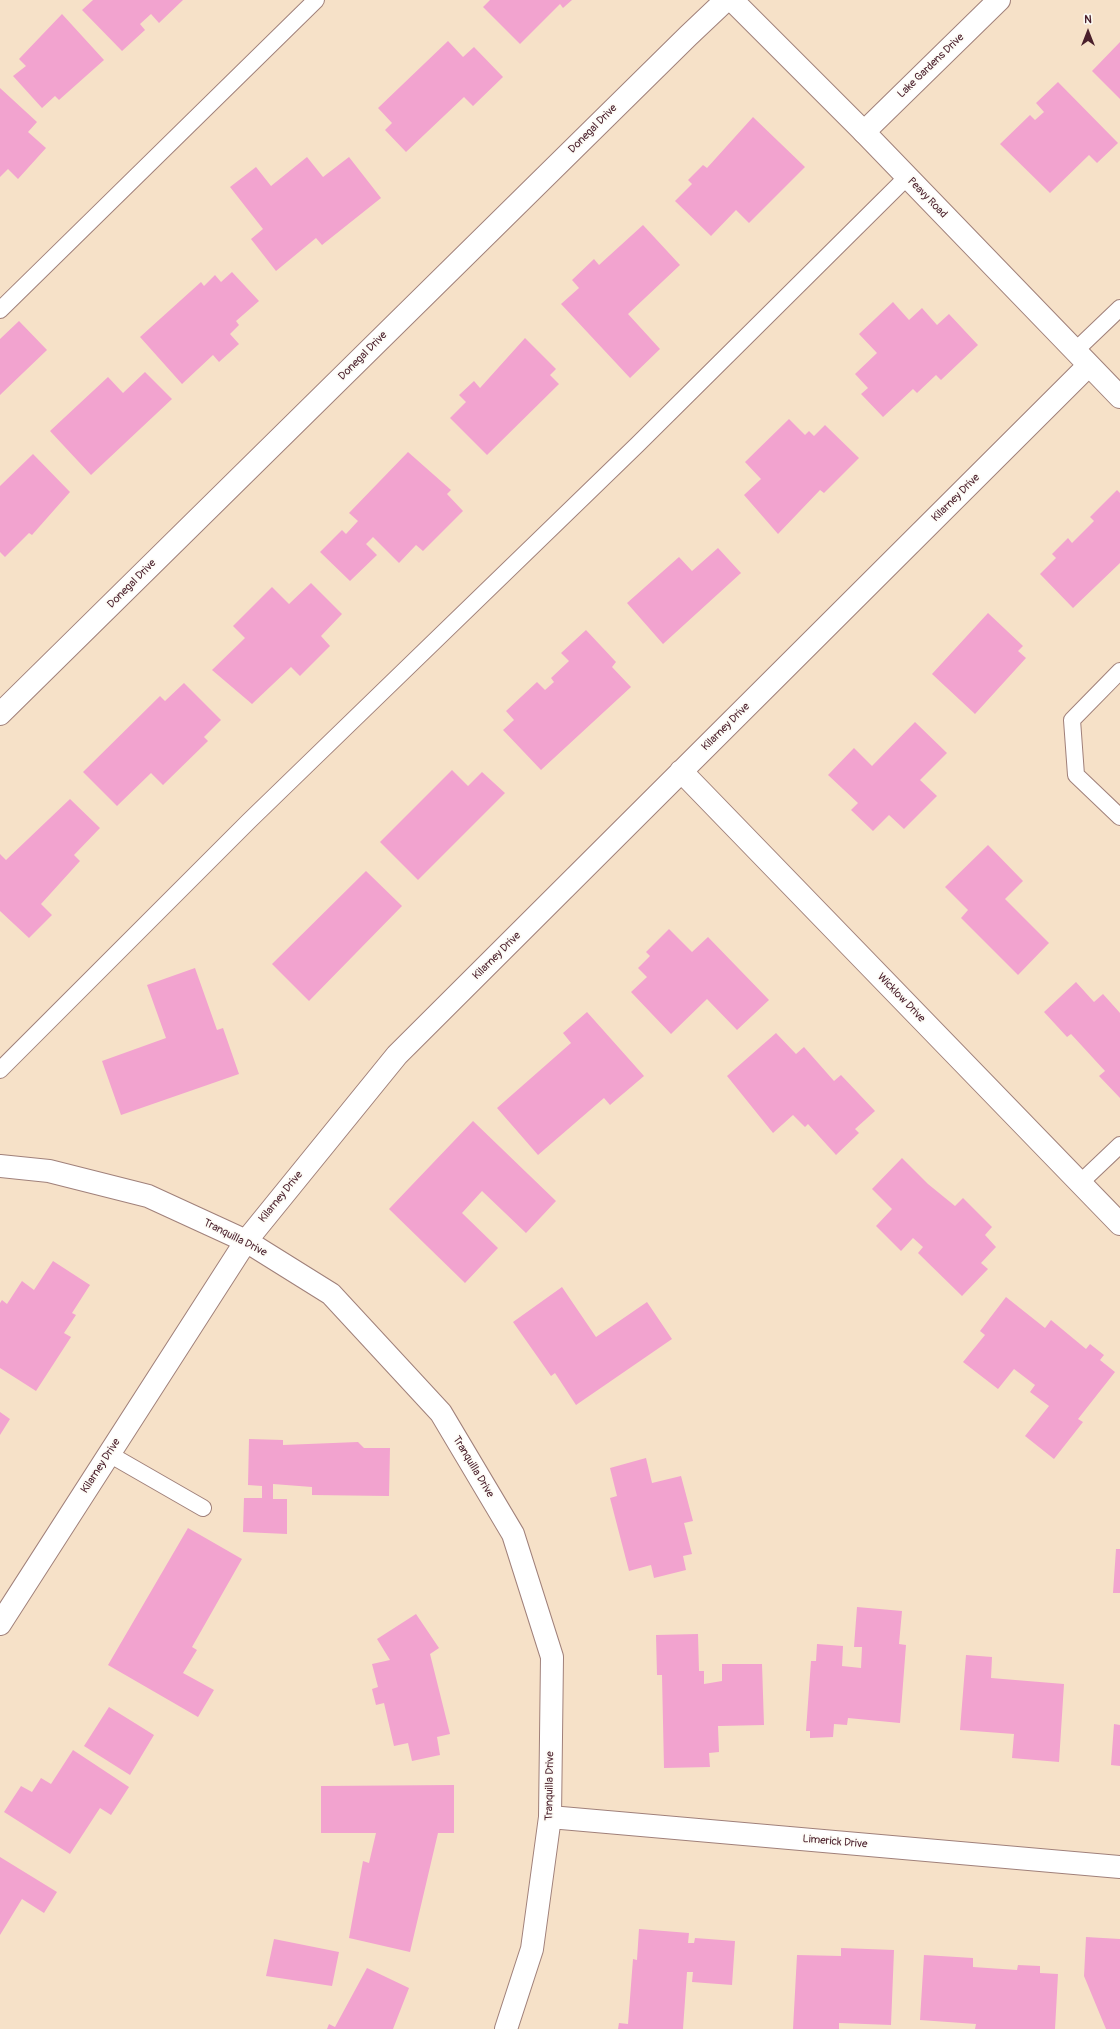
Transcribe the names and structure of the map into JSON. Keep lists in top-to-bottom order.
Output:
{
  "streets": {
    "street": [
      "Lake Gardens Drive",
      "Donegal Drive",
      "Peavy Road",
      "Kilarney Drive",
      "Wicklow Drive",
      "Tranquilla Drive",
      "Limerick Drive"
    ]
  },
  "crossings": [
    ["Lake Gardens Drive", "Peavy Road"],
    ["Peavy Road", "Kilarney Drive"],
    ["Kilarney Drive", "Wicklow Drive"],
    ["Kilarney Drive", "Tranquilla Drive"],
    ["Tranquilla Drive", "Limerick Drive"]
  ],
  "north": "top"
}
